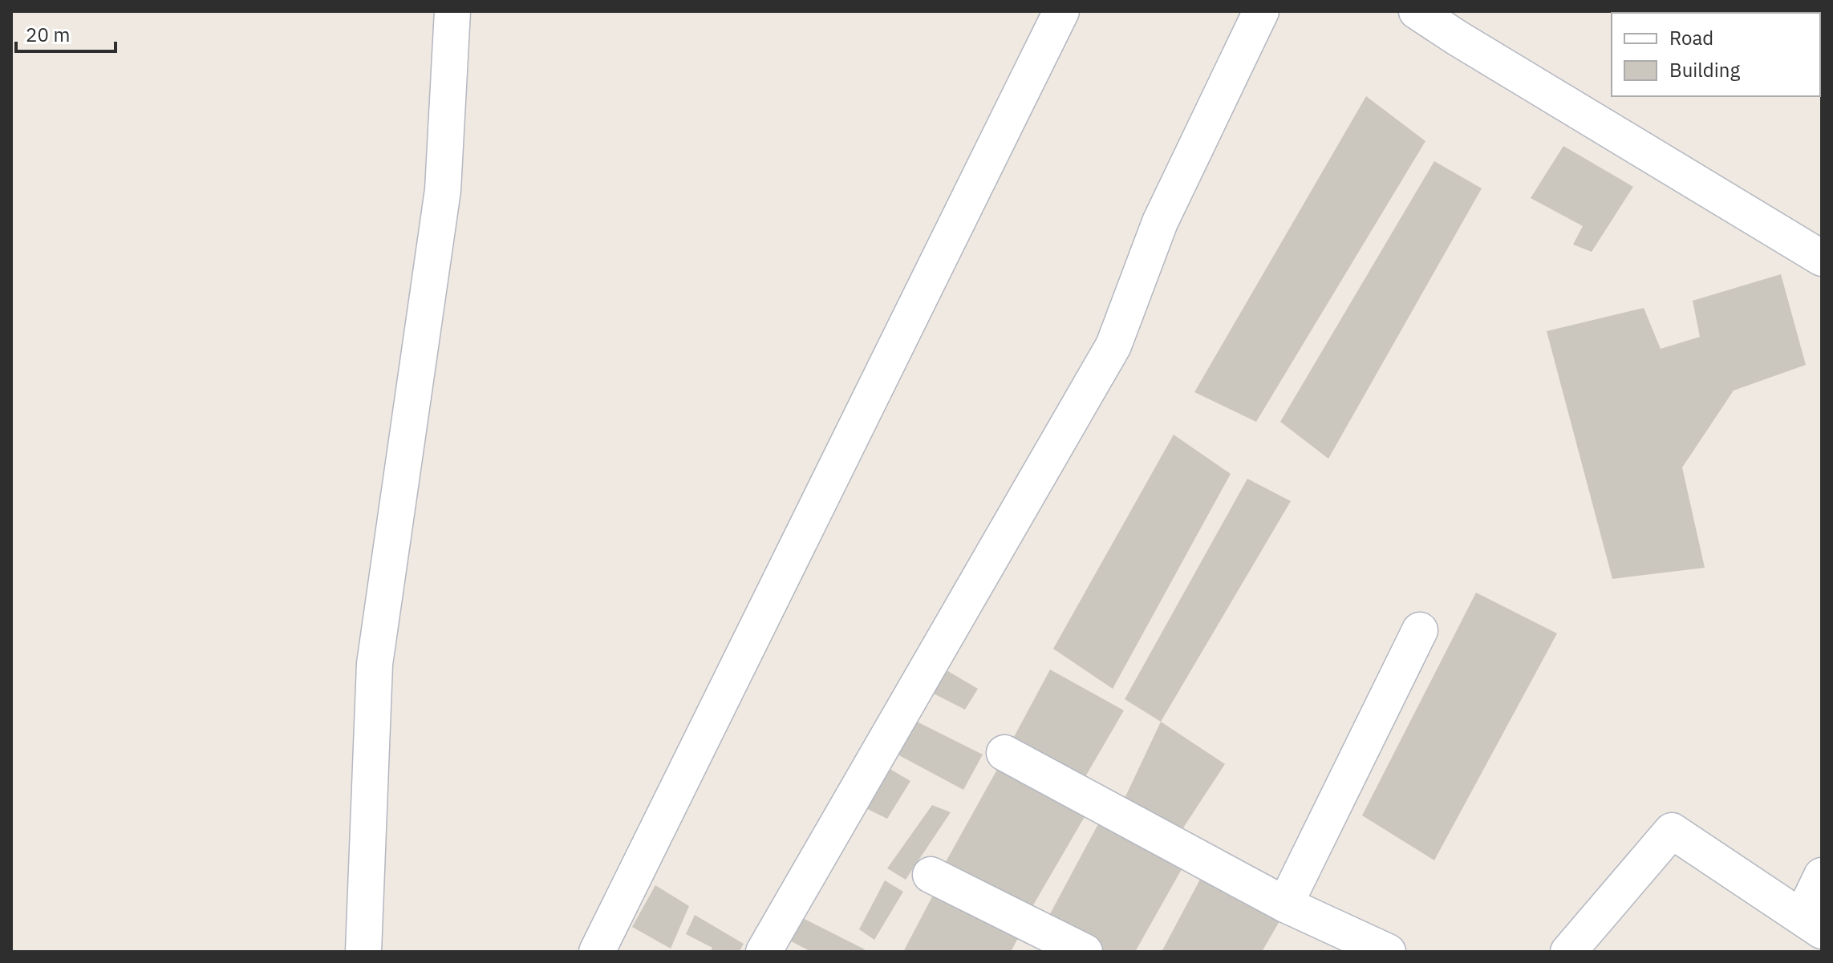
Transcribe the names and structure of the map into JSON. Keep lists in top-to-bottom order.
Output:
{
  "legend": ["Road", "Building"],
  "scale_bar": "20 m"
}
